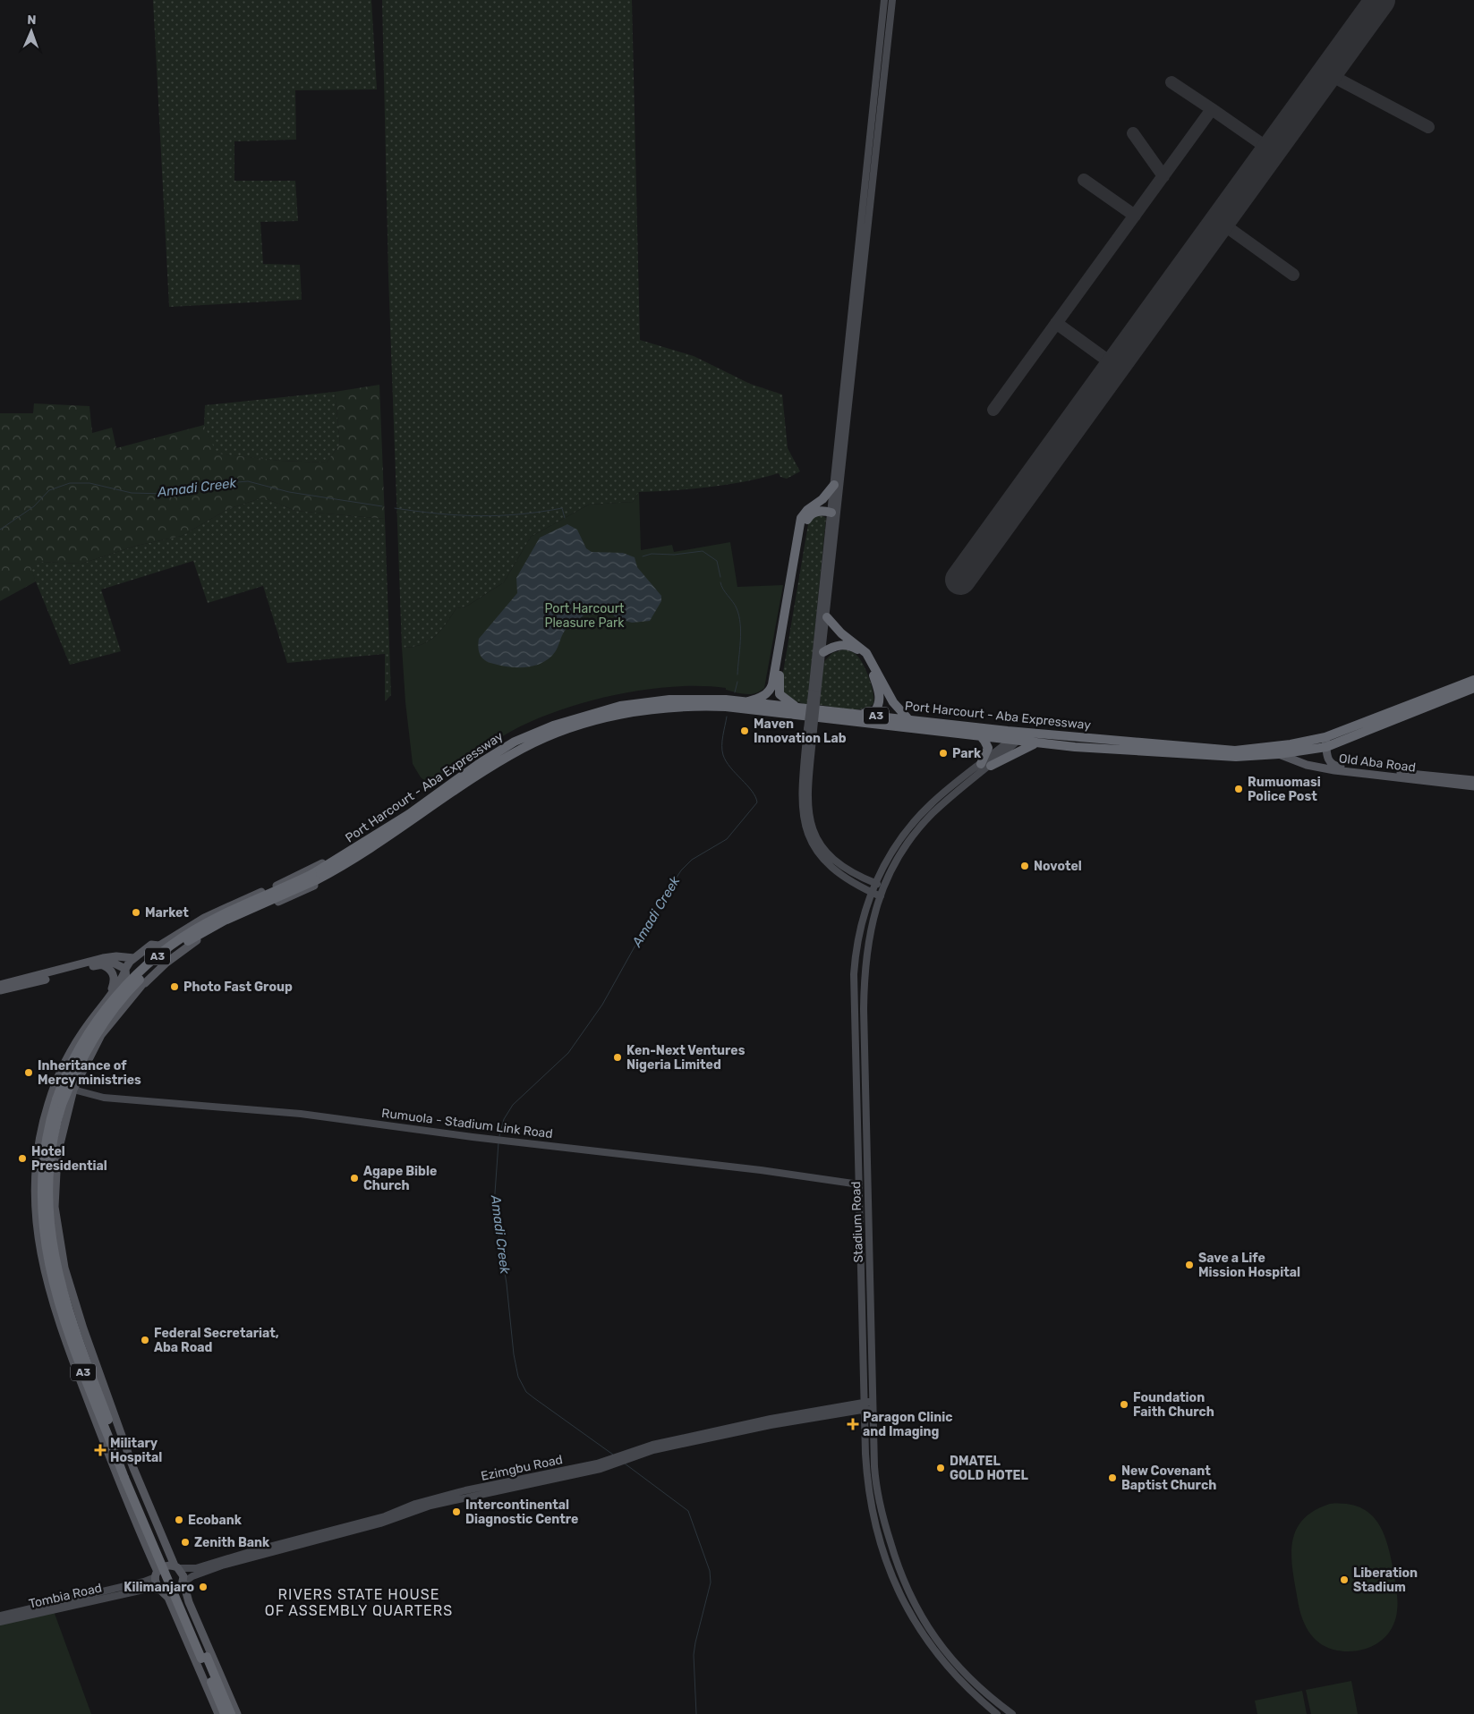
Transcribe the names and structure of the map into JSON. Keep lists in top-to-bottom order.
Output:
{
  "streets": {
    "highway": ["A3", "Port Harcourt - Aba Expressway"],
    "main road": [
      "Old Aba Road",
      "Rumuola - Stadium Link Road",
      "Stadium Road",
      "Ezimgbu Road",
      "Tombia Road"
    ]
  },
  "crossings": [
    ["A3", "Port Harcourt - Aba Expressway"],
    ["Port Harcourt - Aba Expressway", "Old Aba Road"],
    ["Port Harcourt - Aba Expressway", "Stadium Road"],
    ["Rumuola - Stadium Link Road", "Stadium Road"],
    ["Stadium Road", "Ezimgbu Road"],
    ["Ezimgbu Road", "Tombia Road"]
  ],
  "districts": ["RIVERS STATE HOUSE OF ASSEMBLY QUARTERS"],
  "water": ["Amadi Creek"],
  "parks": ["Port Harcourt Pleasure Park"],
  "places": {
    "other": [
      "Maven Innovation Lab",
      "Park",
      "Rumuomasi Police Post",
      "Novotel",
      "Market",
      "Photo Fast Group",
      "Ken-Next Ventures Nigeria Limited",
      "Inheritance of Mercy ministries",
      "Hotel Presidential",
      "Agape Bible Church",
      "Save a Life Mission Hospital",
      "Federal Secretariat, Aba Road",
      "Foundation Faith Church",
      "DMATEL GOLD HOTEL",
      "New Covenant Baptist Church",
      "Intercontinental Diagnostic Centre",
      "Ecobank",
      "Zenith Bank",
      "Liberation Stadium",
      "Kilimanjaro"
    ],
    "health": ["Paragon Clinic and Imaging", "Military Hospital"]
  },
  "north": "top"
}
